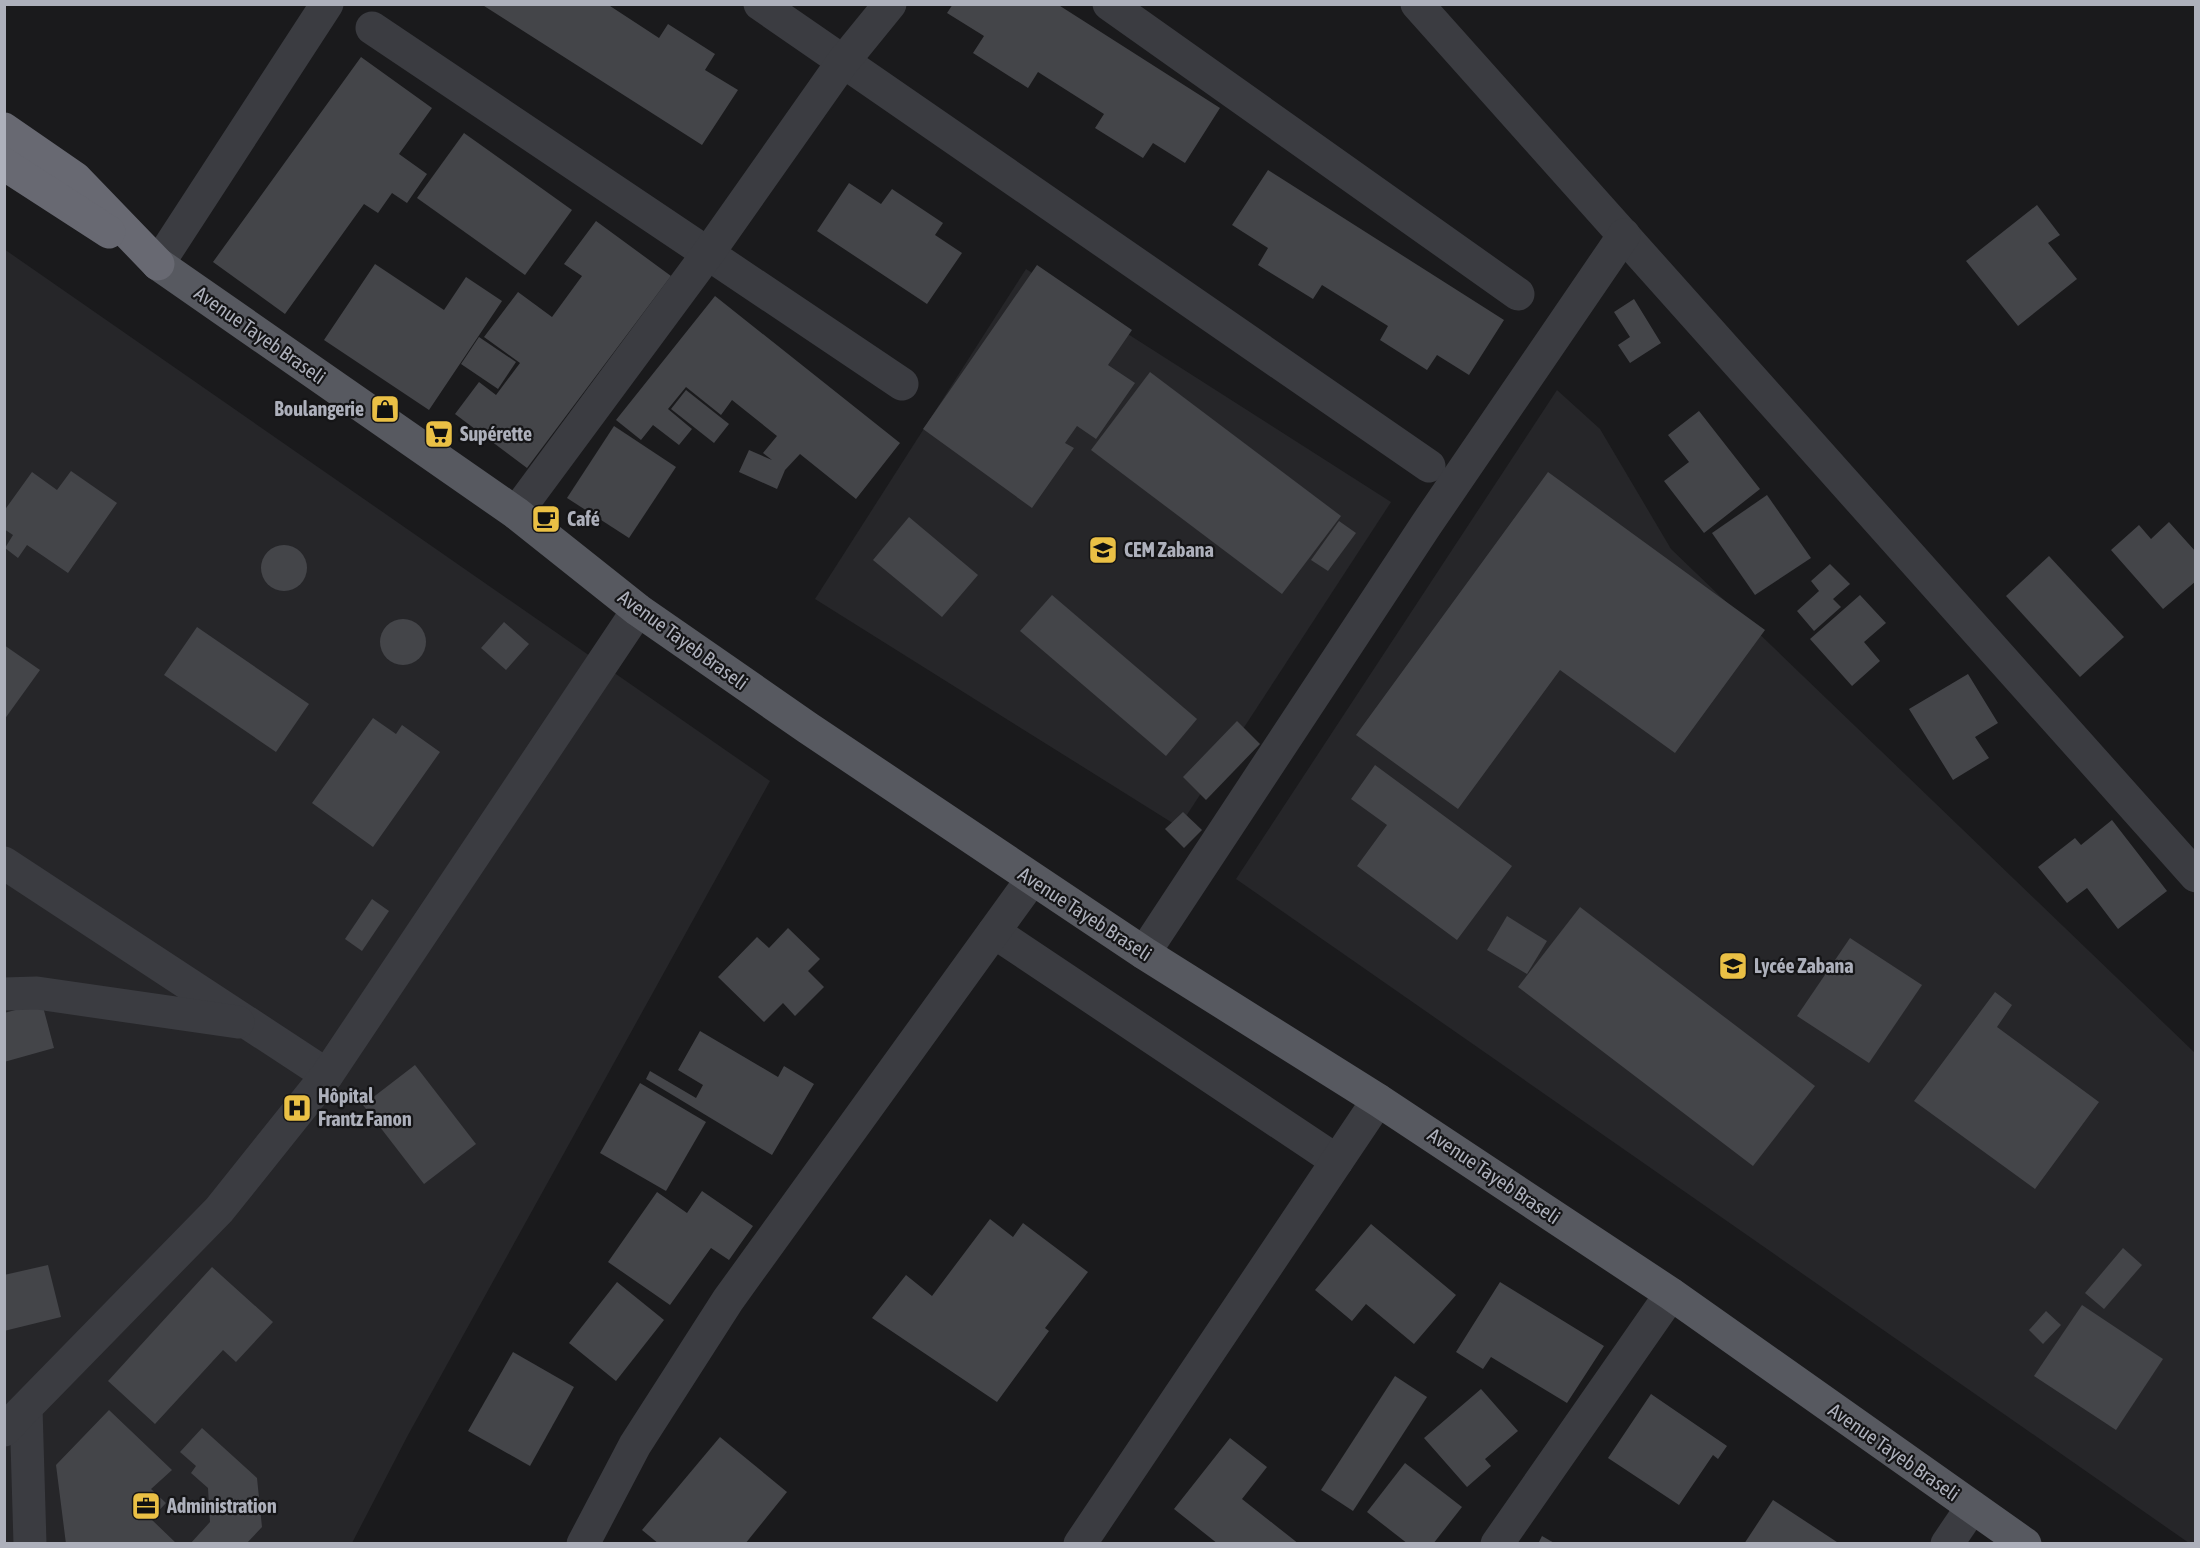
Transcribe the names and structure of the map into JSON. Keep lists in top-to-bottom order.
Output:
{
  "streets": {
    "main road": ["Avenue Tayeb Braseli"]
  },
  "places": {
    "shop": ["Boulangerie"],
    "supermarket": ["Supérette"],
    "cafe": ["Café"],
    "school or university": ["CEM Zabana", "Lycée Zabana"],
    "hospital": ["Hôpital Frantz Fanon"],
    "office": ["Administration"]
  }
}
